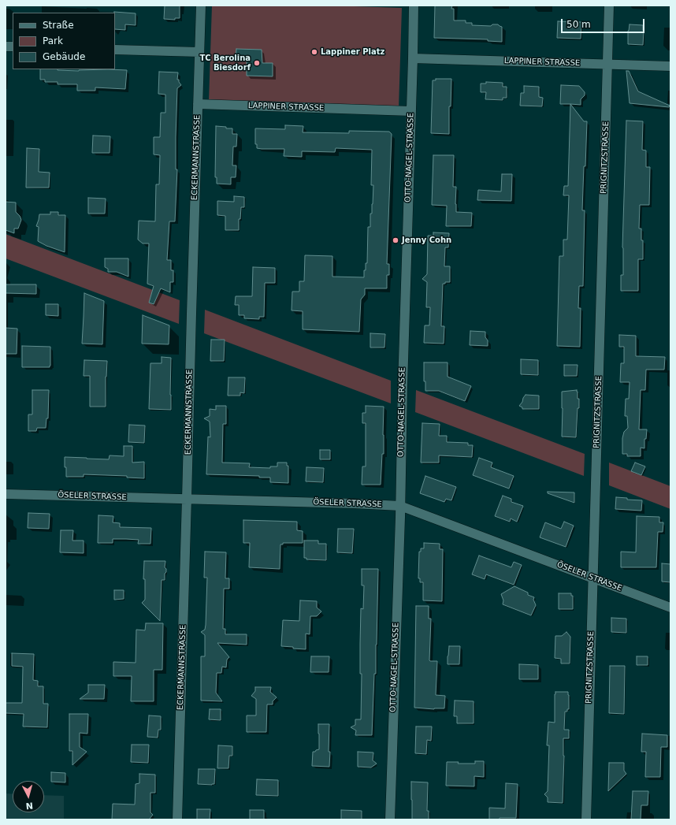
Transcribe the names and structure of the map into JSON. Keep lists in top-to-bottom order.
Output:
{
  "streets": {
    "street": [
      "LAPPINER STRASSE",
      "ECKERMANNSTRASSE",
      "OTTO-NAGEL-STRASSE",
      "PRIGNITZSTRASSE",
      "ÖSELER STRASSE"
    ]
  },
  "crossings": [
    ["LAPPINER STRASSE", "ECKERMANNSTRASSE"],
    ["LAPPINER STRASSE", "OTTO-NAGEL-STRASSE"],
    ["LAPPINER STRASSE", "PRIGNITZSTRASSE"],
    ["ECKERMANNSTRASSE", "ÖSELER STRASSE"],
    ["OTTO-NAGEL-STRASSE", "ÖSELER STRASSE"],
    ["PRIGNITZSTRASSE", "ÖSELER STRASSE"]
  ],
  "places": ["Lappiner Platz", "TC Berolina Biesdorf", "Jenny Cohn"],
  "legend": ["Straße", "Park", "Gebäude"],
  "scale_bar": "50 m",
  "north": "bottom"
}
